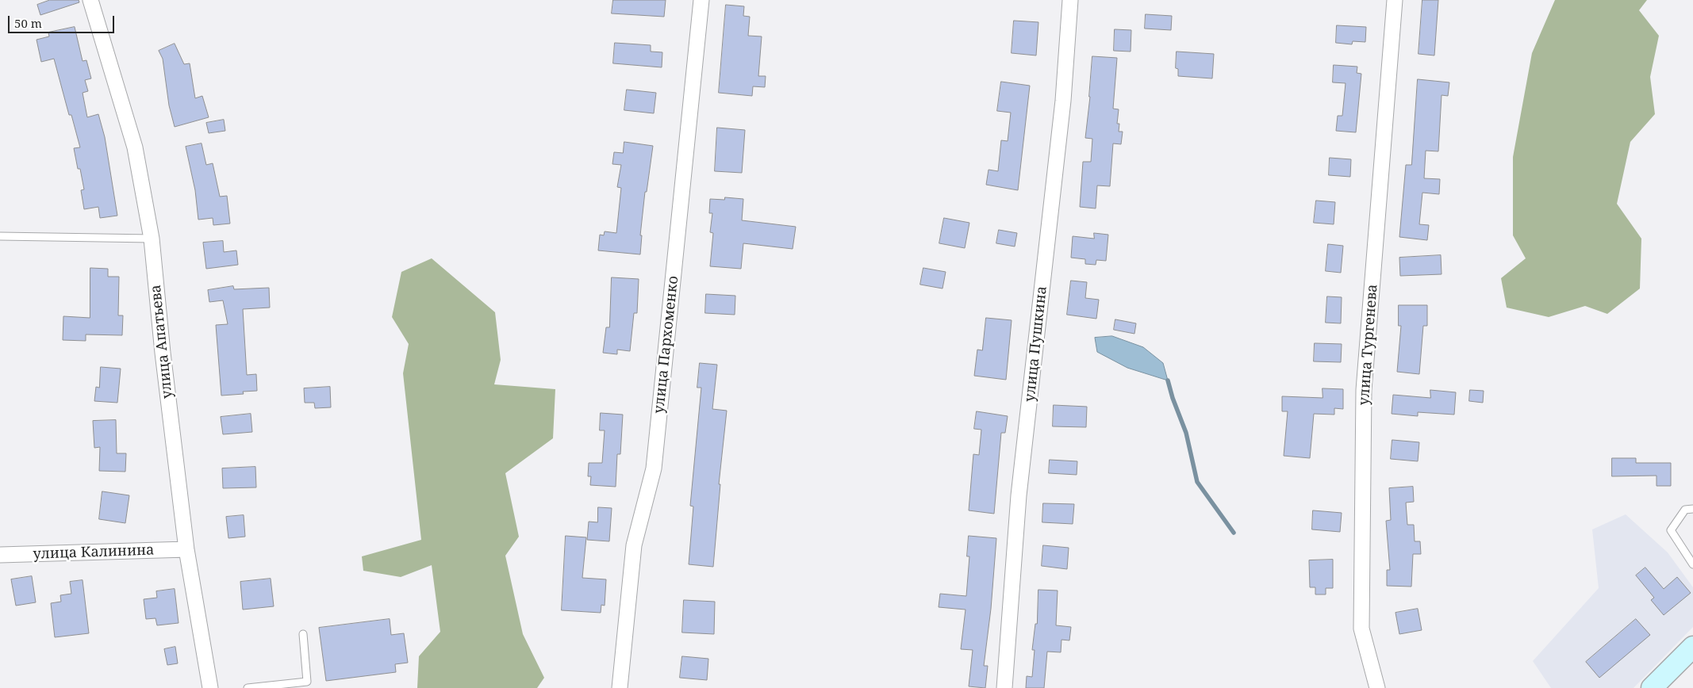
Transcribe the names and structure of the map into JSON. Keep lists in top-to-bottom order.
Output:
{
  "streets": {
    "street": [
      "улица Апатьева",
      "улица Пушкина",
      "улица Пархоменко",
      "улица Тургенева",
      "улица Калинина"
    ]
  },
  "crossings": [
    ["улица Апатьева", "улица Калинина"]
  ],
  "scale_bar": "50 m"
}
